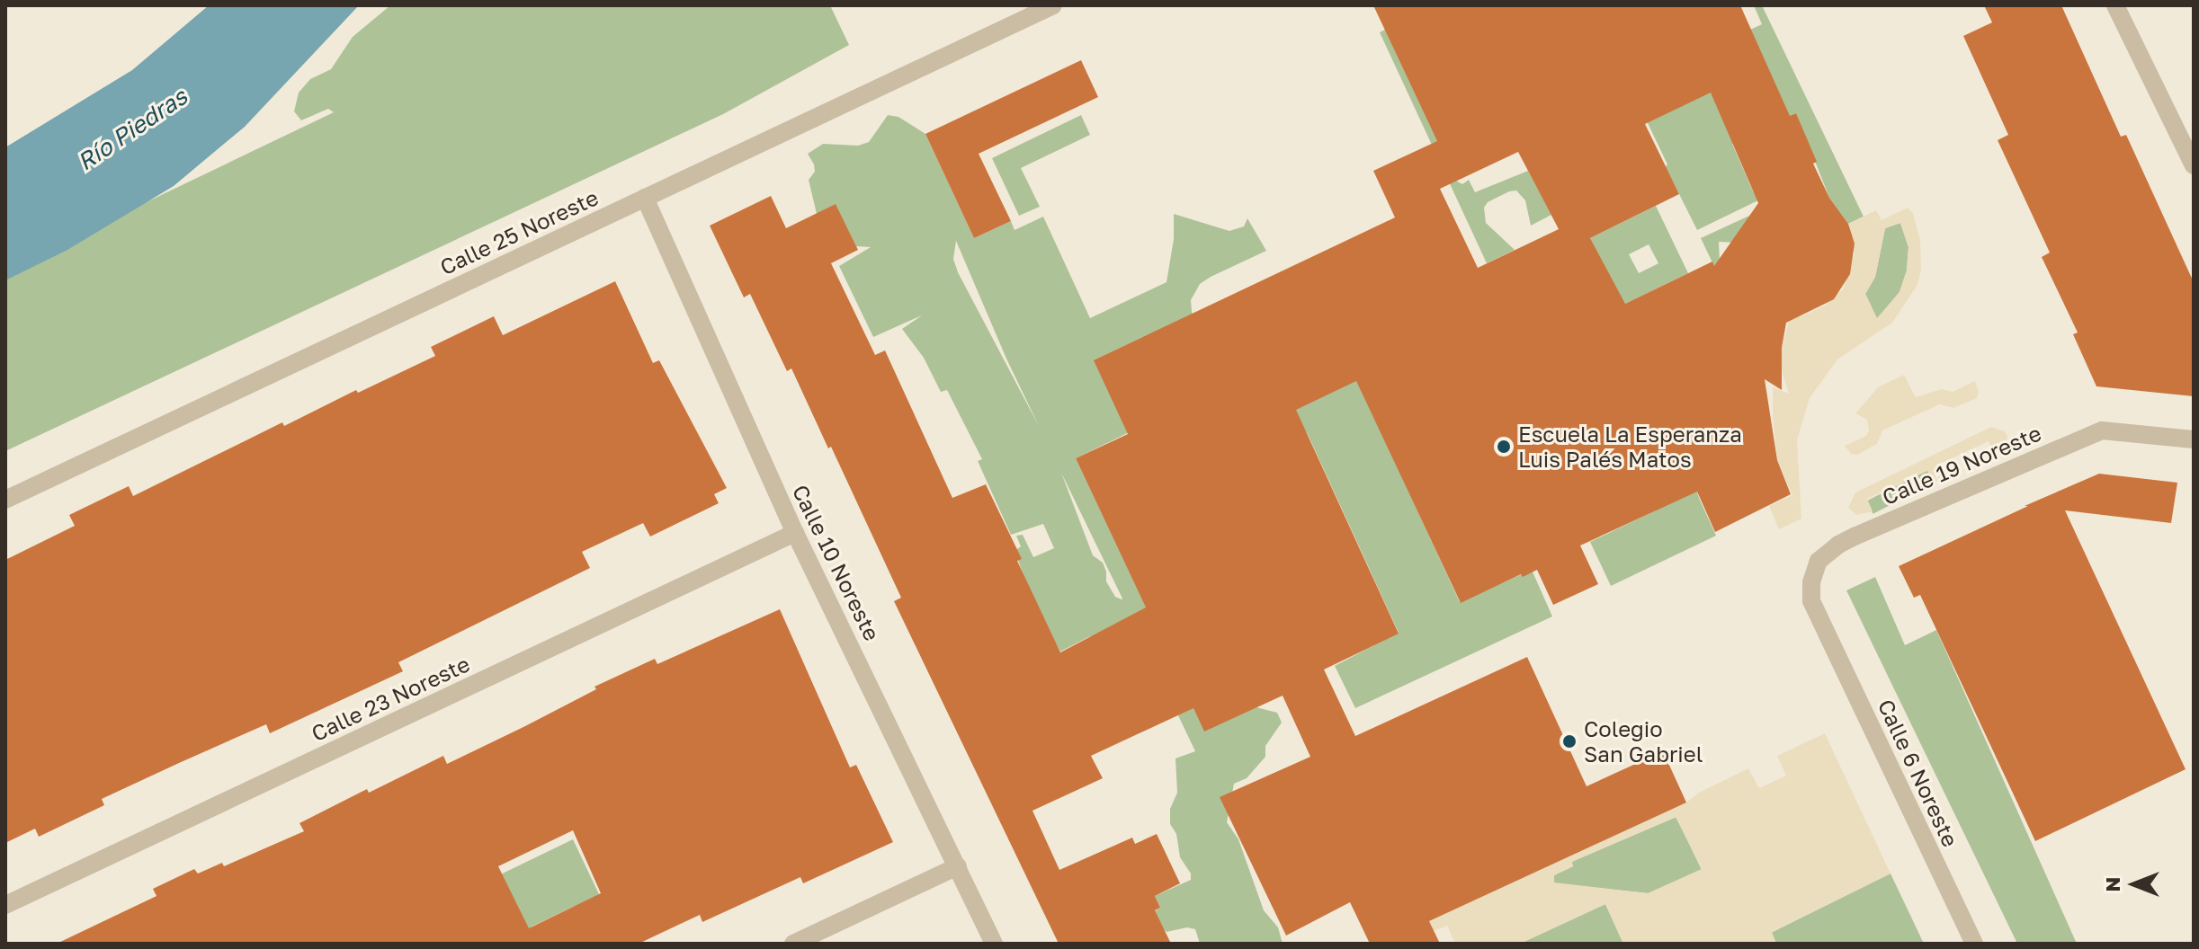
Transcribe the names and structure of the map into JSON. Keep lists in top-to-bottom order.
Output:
{
  "streets": {
    "street": [
      "Calle 25 Noreste",
      "Calle 19 Noreste",
      "Calle 10 Noreste",
      "Calle 23 Noreste",
      "Calle 6 Noreste"
    ]
  },
  "crossings": [
    ["Calle 25 Noreste", "Calle 10 Noreste"],
    ["Calle 19 Noreste", "Calle 6 Noreste"],
    ["Calle 10 Noreste", "Calle 23 Noreste"]
  ],
  "water": ["Río Piedras"],
  "places": ["Escuela La Esperanza Luis Palés Matos", "Colegio San Gabriel"],
  "north": "left"
}
